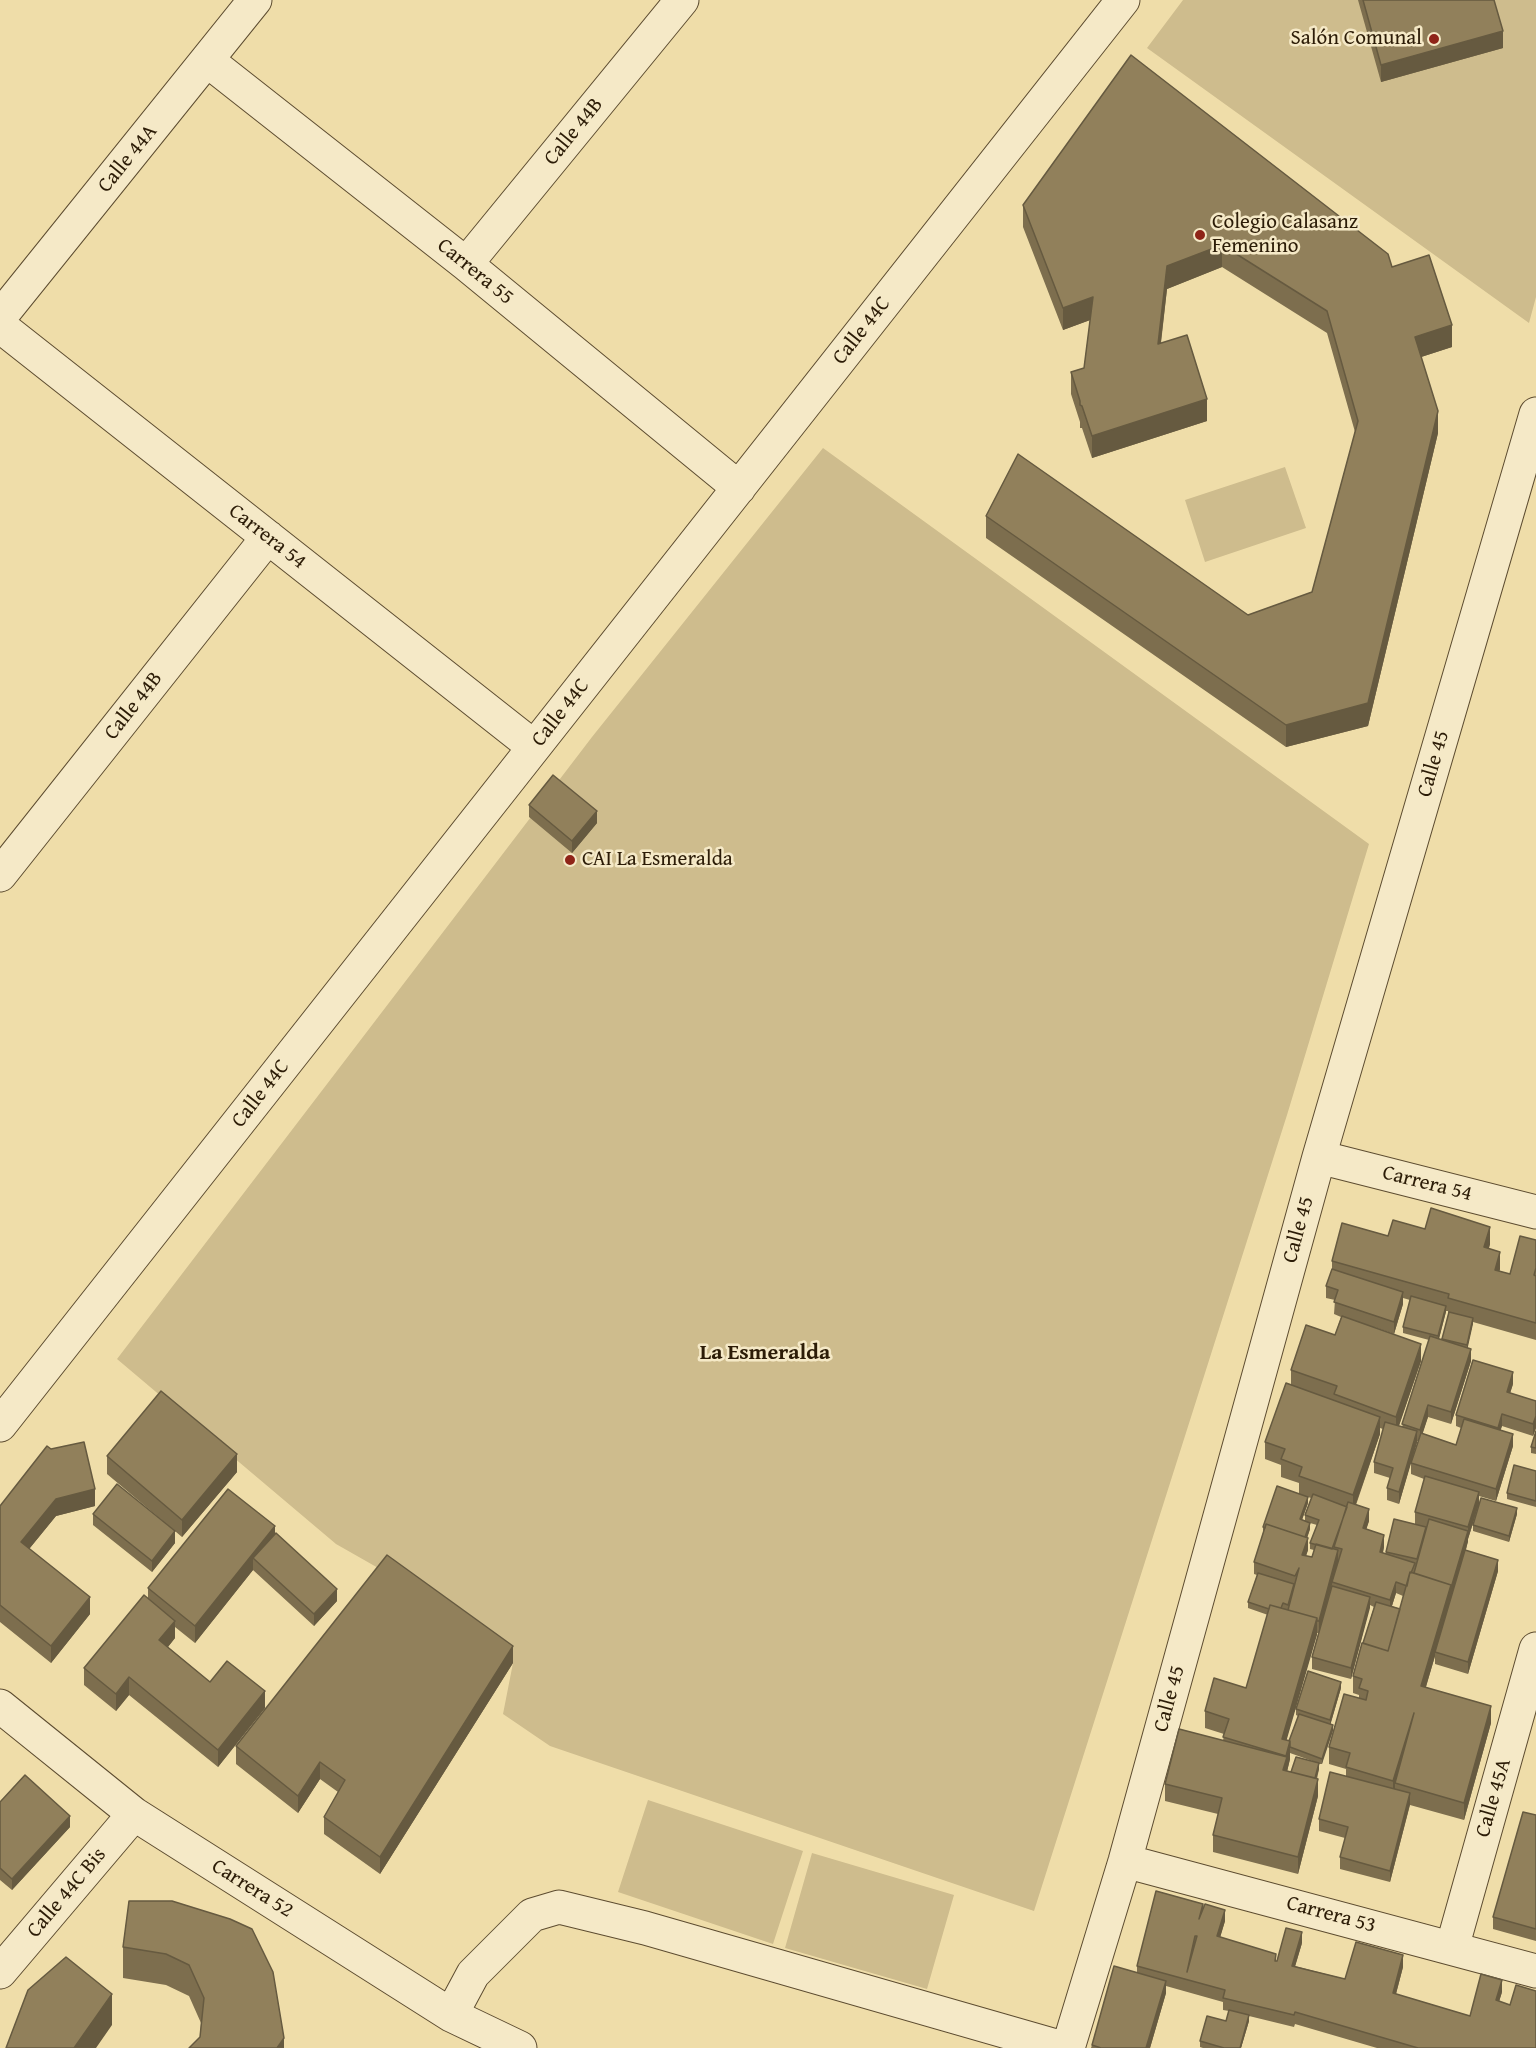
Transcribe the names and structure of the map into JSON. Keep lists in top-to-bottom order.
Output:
{
  "streets": {
    "street": [
      "Calle 44B",
      "Calle 44A",
      "Carrera 55",
      "Calle 44C",
      "Carrera 54",
      "Calle 45",
      "Calle 45A",
      "Carrera 52",
      "Calle 44C Bis",
      "Carrera 53"
    ]
  },
  "crossings": [
    ["Calle 44B", "Carrera 55"],
    ["Calle 44B", "Carrera 54"],
    ["Calle 44A", "Carrera 55"],
    ["Carrera 55", "Calle 44C"],
    ["Calle 44C", "Carrera 54"],
    ["Carrera 54", "Calle 45"],
    ["Calle 45", "Carrera 53"],
    ["Calle 45A", "Carrera 53"],
    ["Carrera 52", "Calle 44C Bis"]
  ],
  "districts": ["La Esmeralda"],
  "places": ["Salón Comunal", "Colegio Calasanz Femenino", "CAI La Esmeralda"]
}
